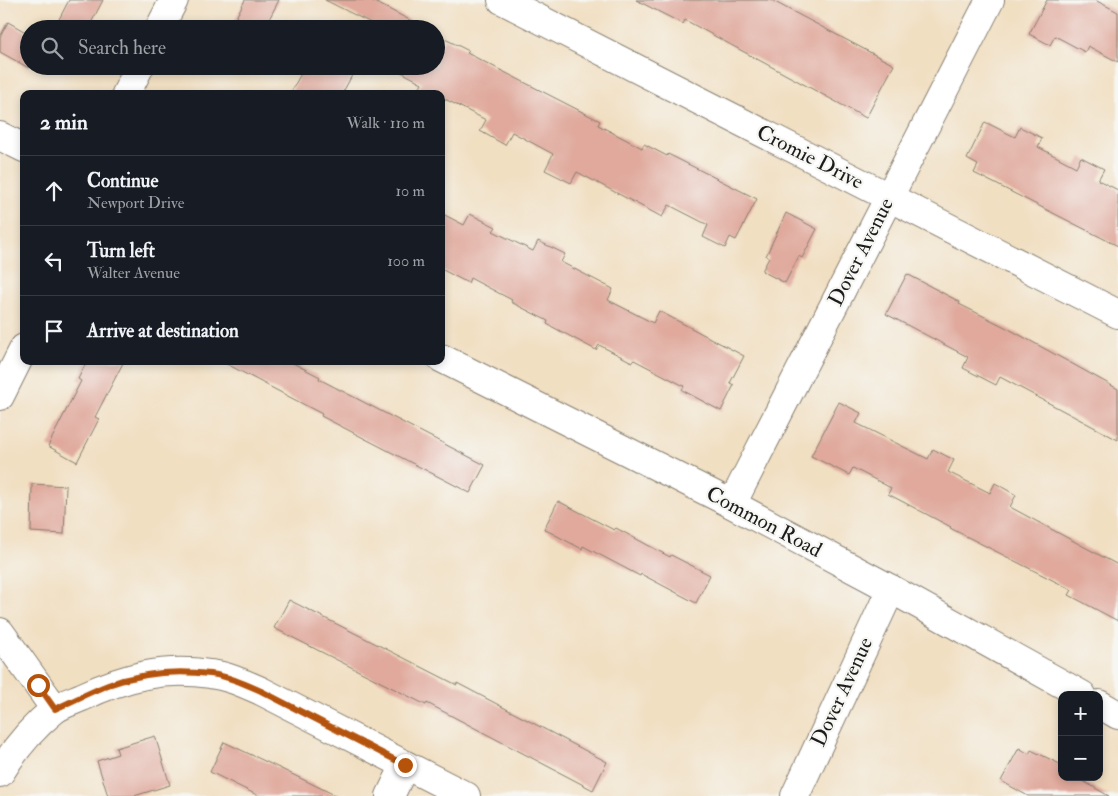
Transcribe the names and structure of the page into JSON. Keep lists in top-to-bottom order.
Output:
{
  "streets": {
    "street": ["Cromie Drive", "Dover Avenue", "Common Road"]
  },
  "crossings": [
    ["Cromie Drive", "Dover Avenue"],
    ["Dover Avenue", "Common Road"]
  ],
  "page": {
    "search": "Search here",
    "heading": ["2 min", "Walk · 110 m"],
    "list": [
      ["Continue", "Newport Drive", "10 m"],
      ["Turn left", "Walter Avenue", "100 m"],
      "Arrive at destination"
    ],
    "map_buttons": ["+", "−"]
  }
}
